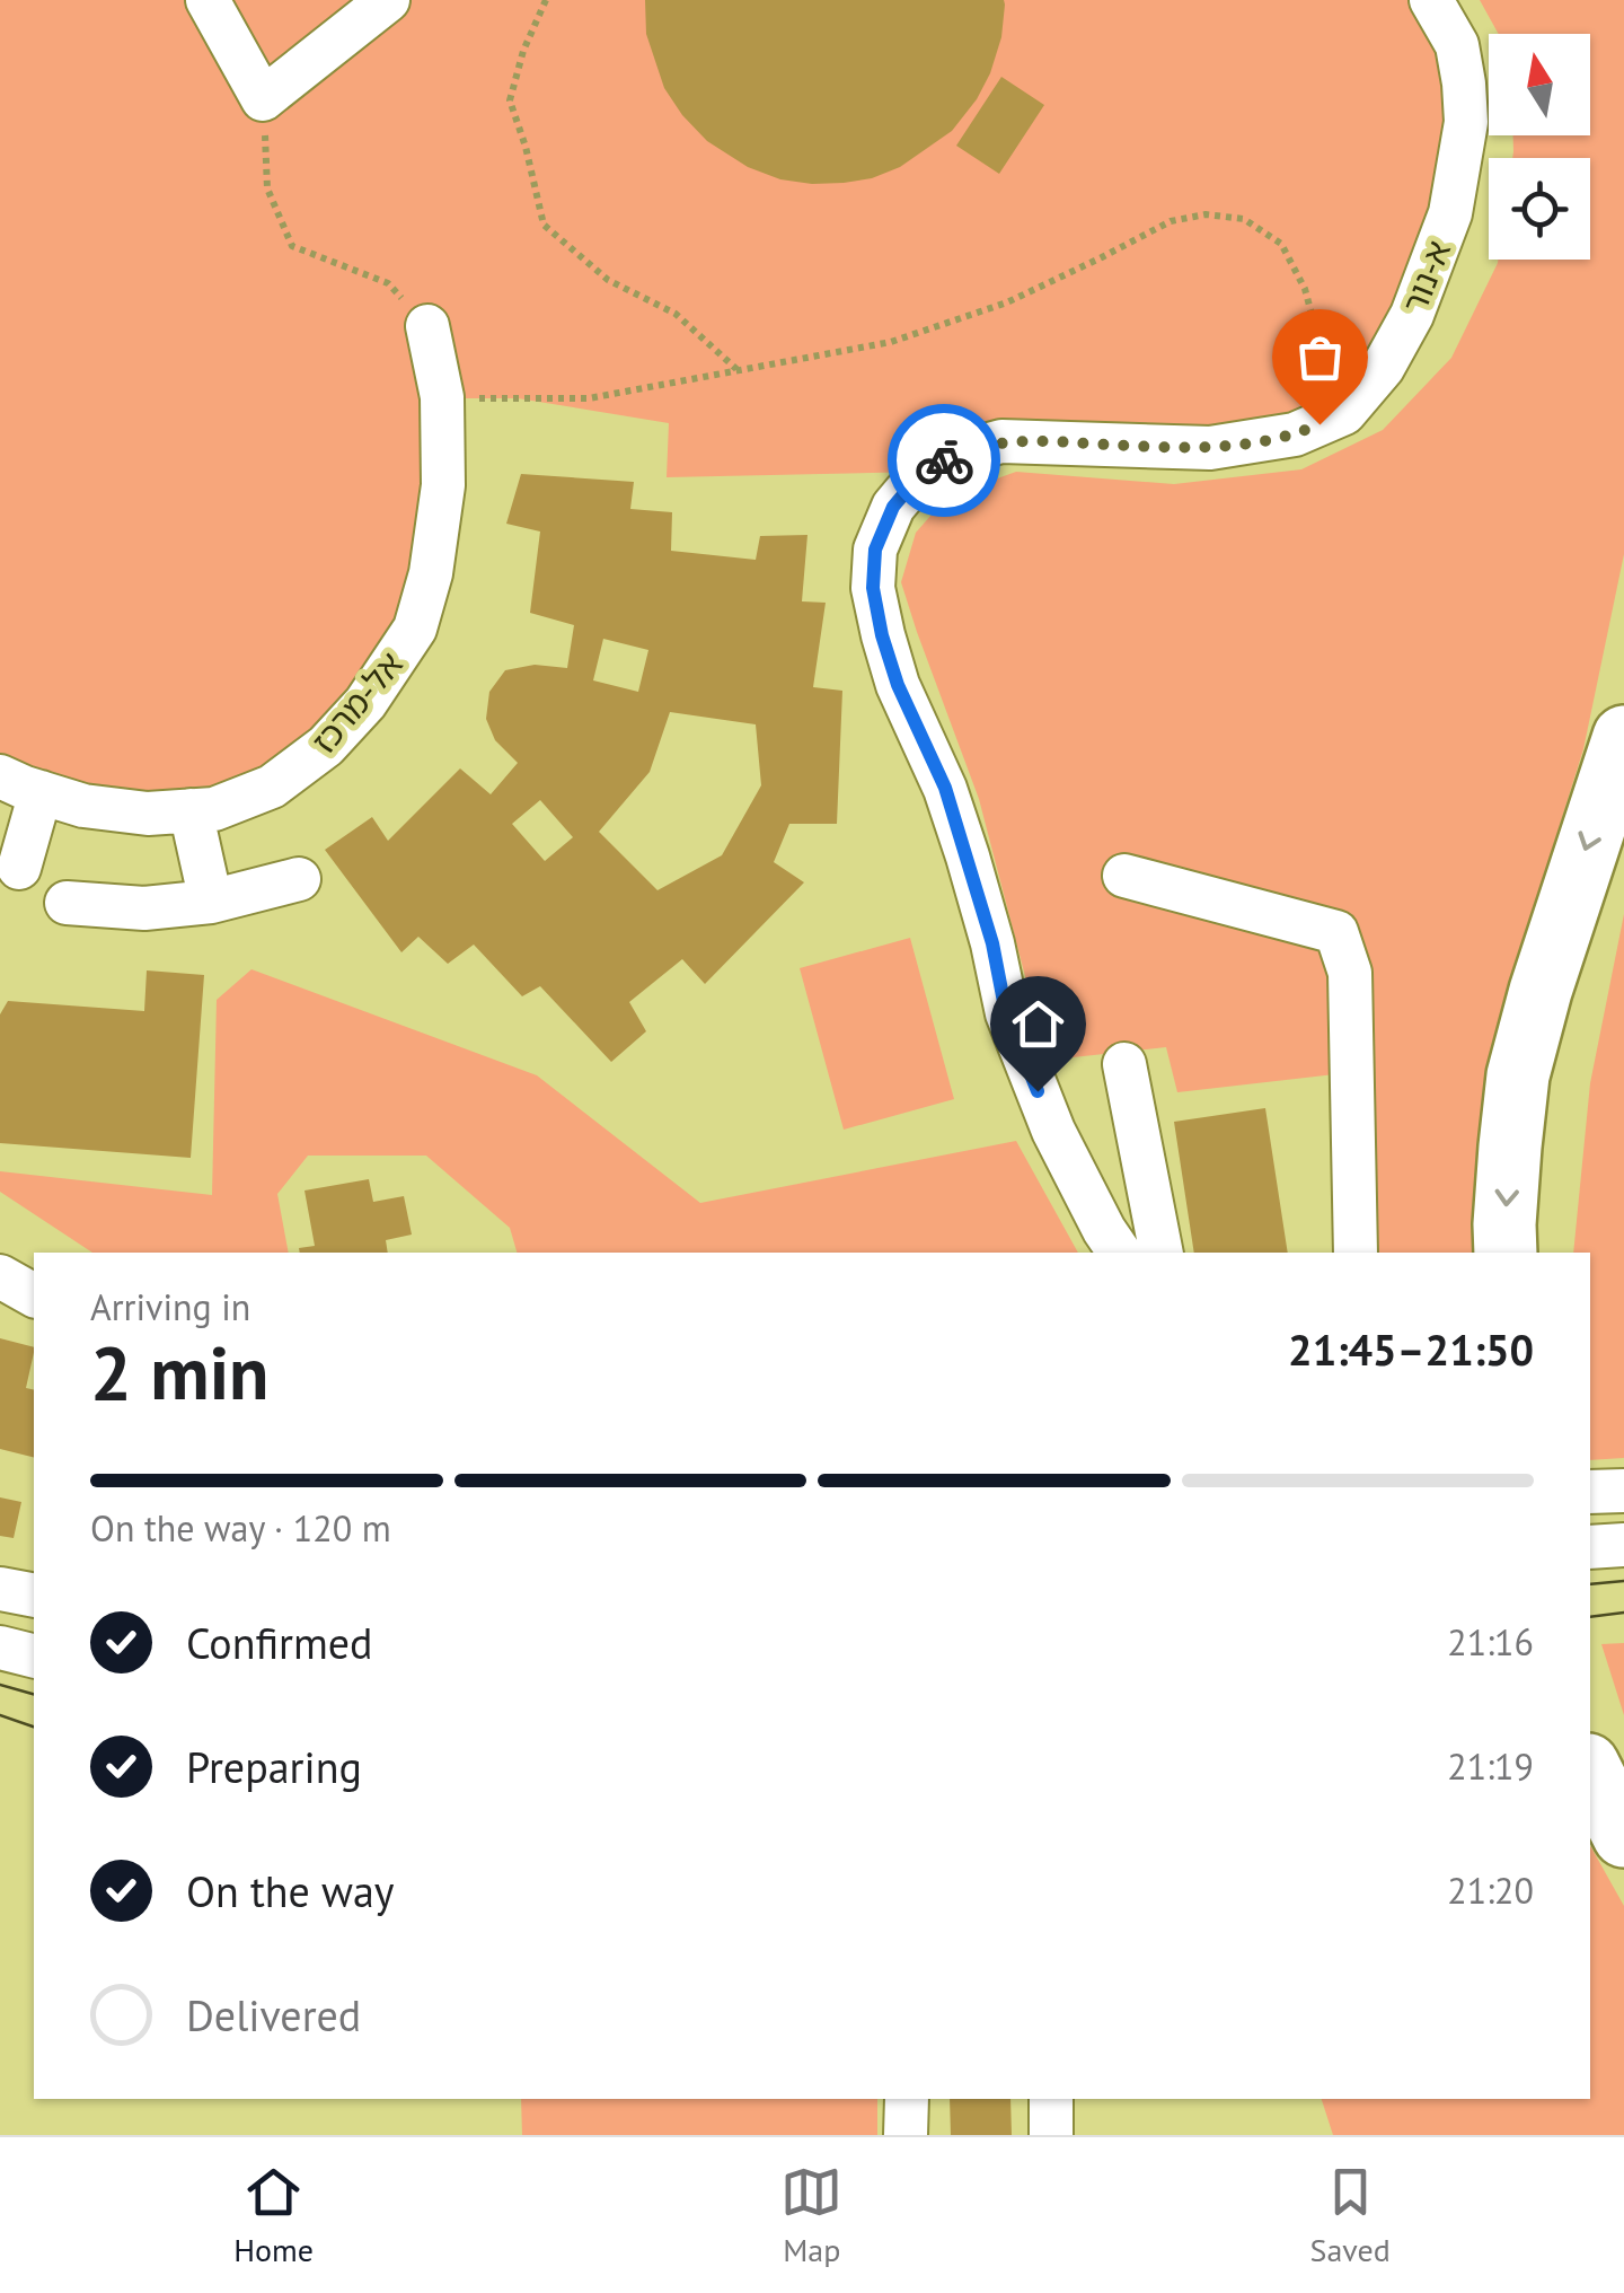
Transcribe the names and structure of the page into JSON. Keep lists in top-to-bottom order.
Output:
{
  "streets": {
    "street": ["א-נור", "אל-מרכז"]
  },
  "north": "top",
  "page": {
    "heading": ["2 min", "Arriving in", "21:45–21:50"],
    "bar": "On the way · 120 m",
    "list": [
      ["Confirmed", "21:16"],
      ["Preparing", "21:19"],
      ["On the way", "21:20"],
      "Delivered"
    ],
    "tabs": ["Home", "Map", "Saved"]
  }
}
